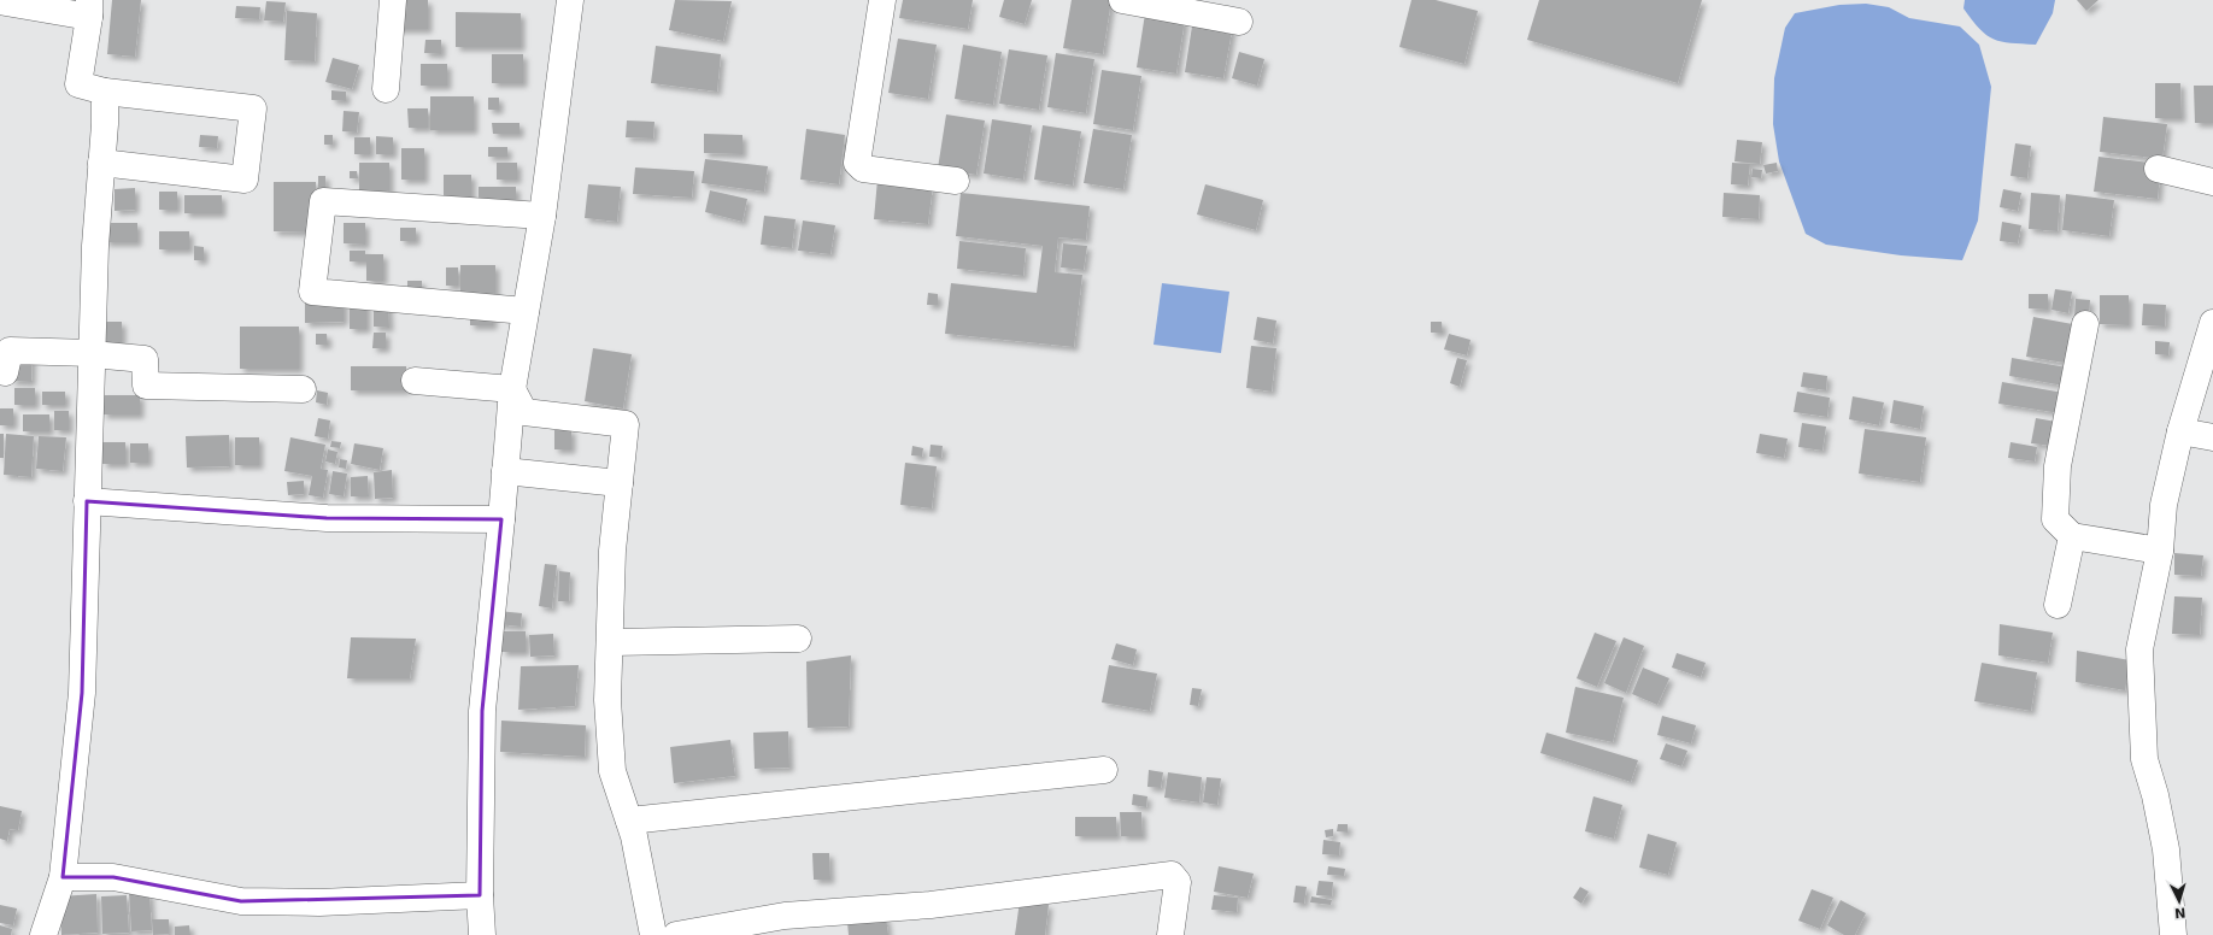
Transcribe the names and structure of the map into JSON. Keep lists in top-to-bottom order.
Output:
{
  "north": "bottom"
}
